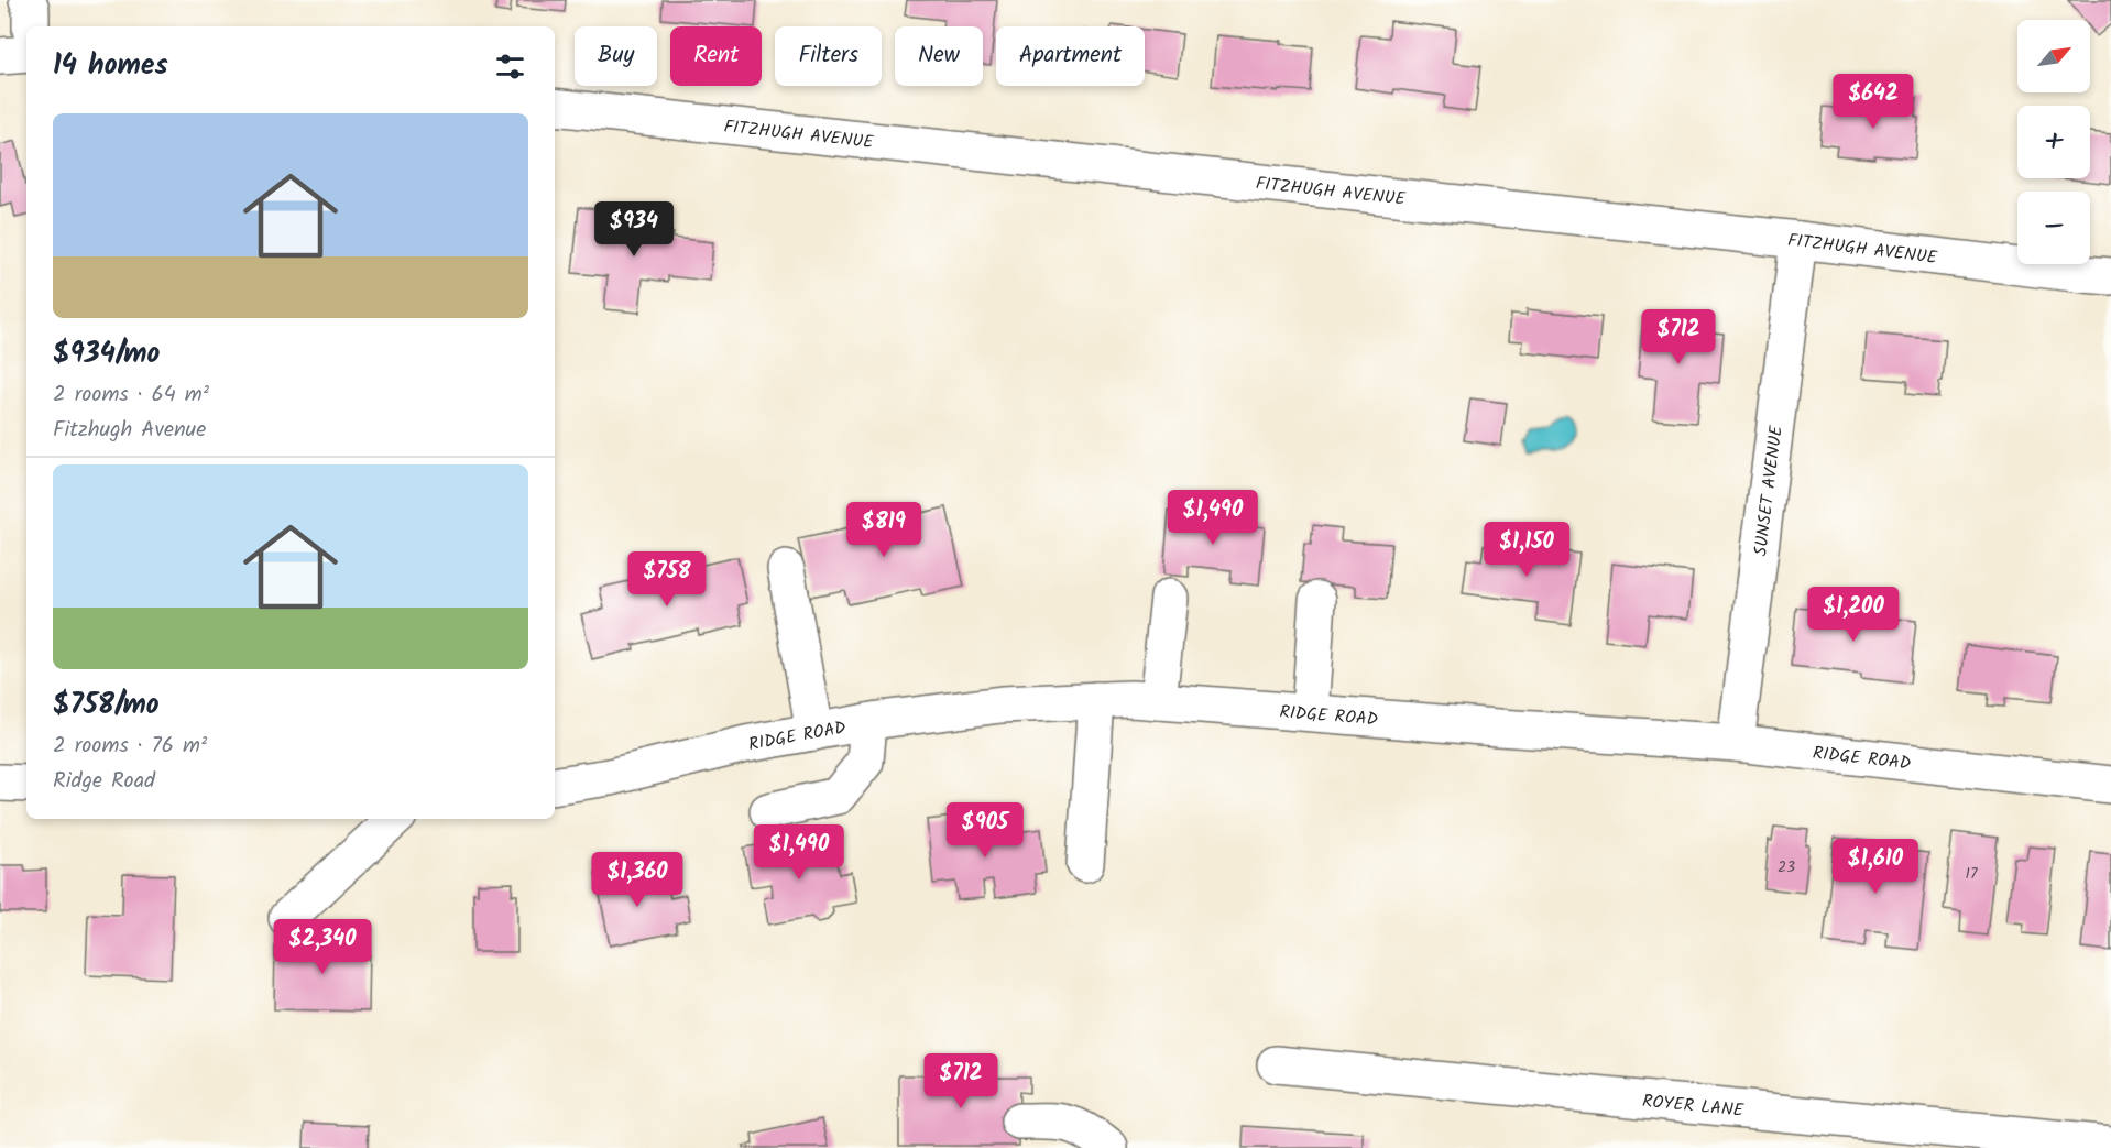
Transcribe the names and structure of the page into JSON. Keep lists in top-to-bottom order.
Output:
{
  "streets": {
    "street": [
      "FITZHUGH AVENUE",
      "SUNSET AVENUE",
      "RIDGE ROAD",
      "ROYER LANE"
    ]
  },
  "crossings": [
    ["FITZHUGH AVENUE", "SUNSET AVENUE"],
    ["SUNSET AVENUE", "RIDGE ROAD"]
  ],
  "house_numbers": ["23", "17"],
  "north": "top right",
  "page": {
    "map_buttons": ["+", "−"],
    "chip": [
      "Buy",
      "Rent",
      "Filters",
      "New",
      "Apartment"
    ],
    "heading": "14 homes",
    "price": [
      "$642",
      "$934",
      "$712",
      "$1,490",
      "$819",
      "$1,150",
      "$758",
      "$1,200",
      "$905",
      "$1,490",
      "$1,610",
      "$1,360",
      "$2,340",
      "$712"
    ],
    "list": [
      {
        "name": "$934/mo",
        "note": "2 rooms · 64 m² · Fitzhugh Avenue"
      },
      {
        "name": "$758/mo",
        "note": "2 rooms · 76 m² · Ridge Road"
      }
    ]
  }
}
